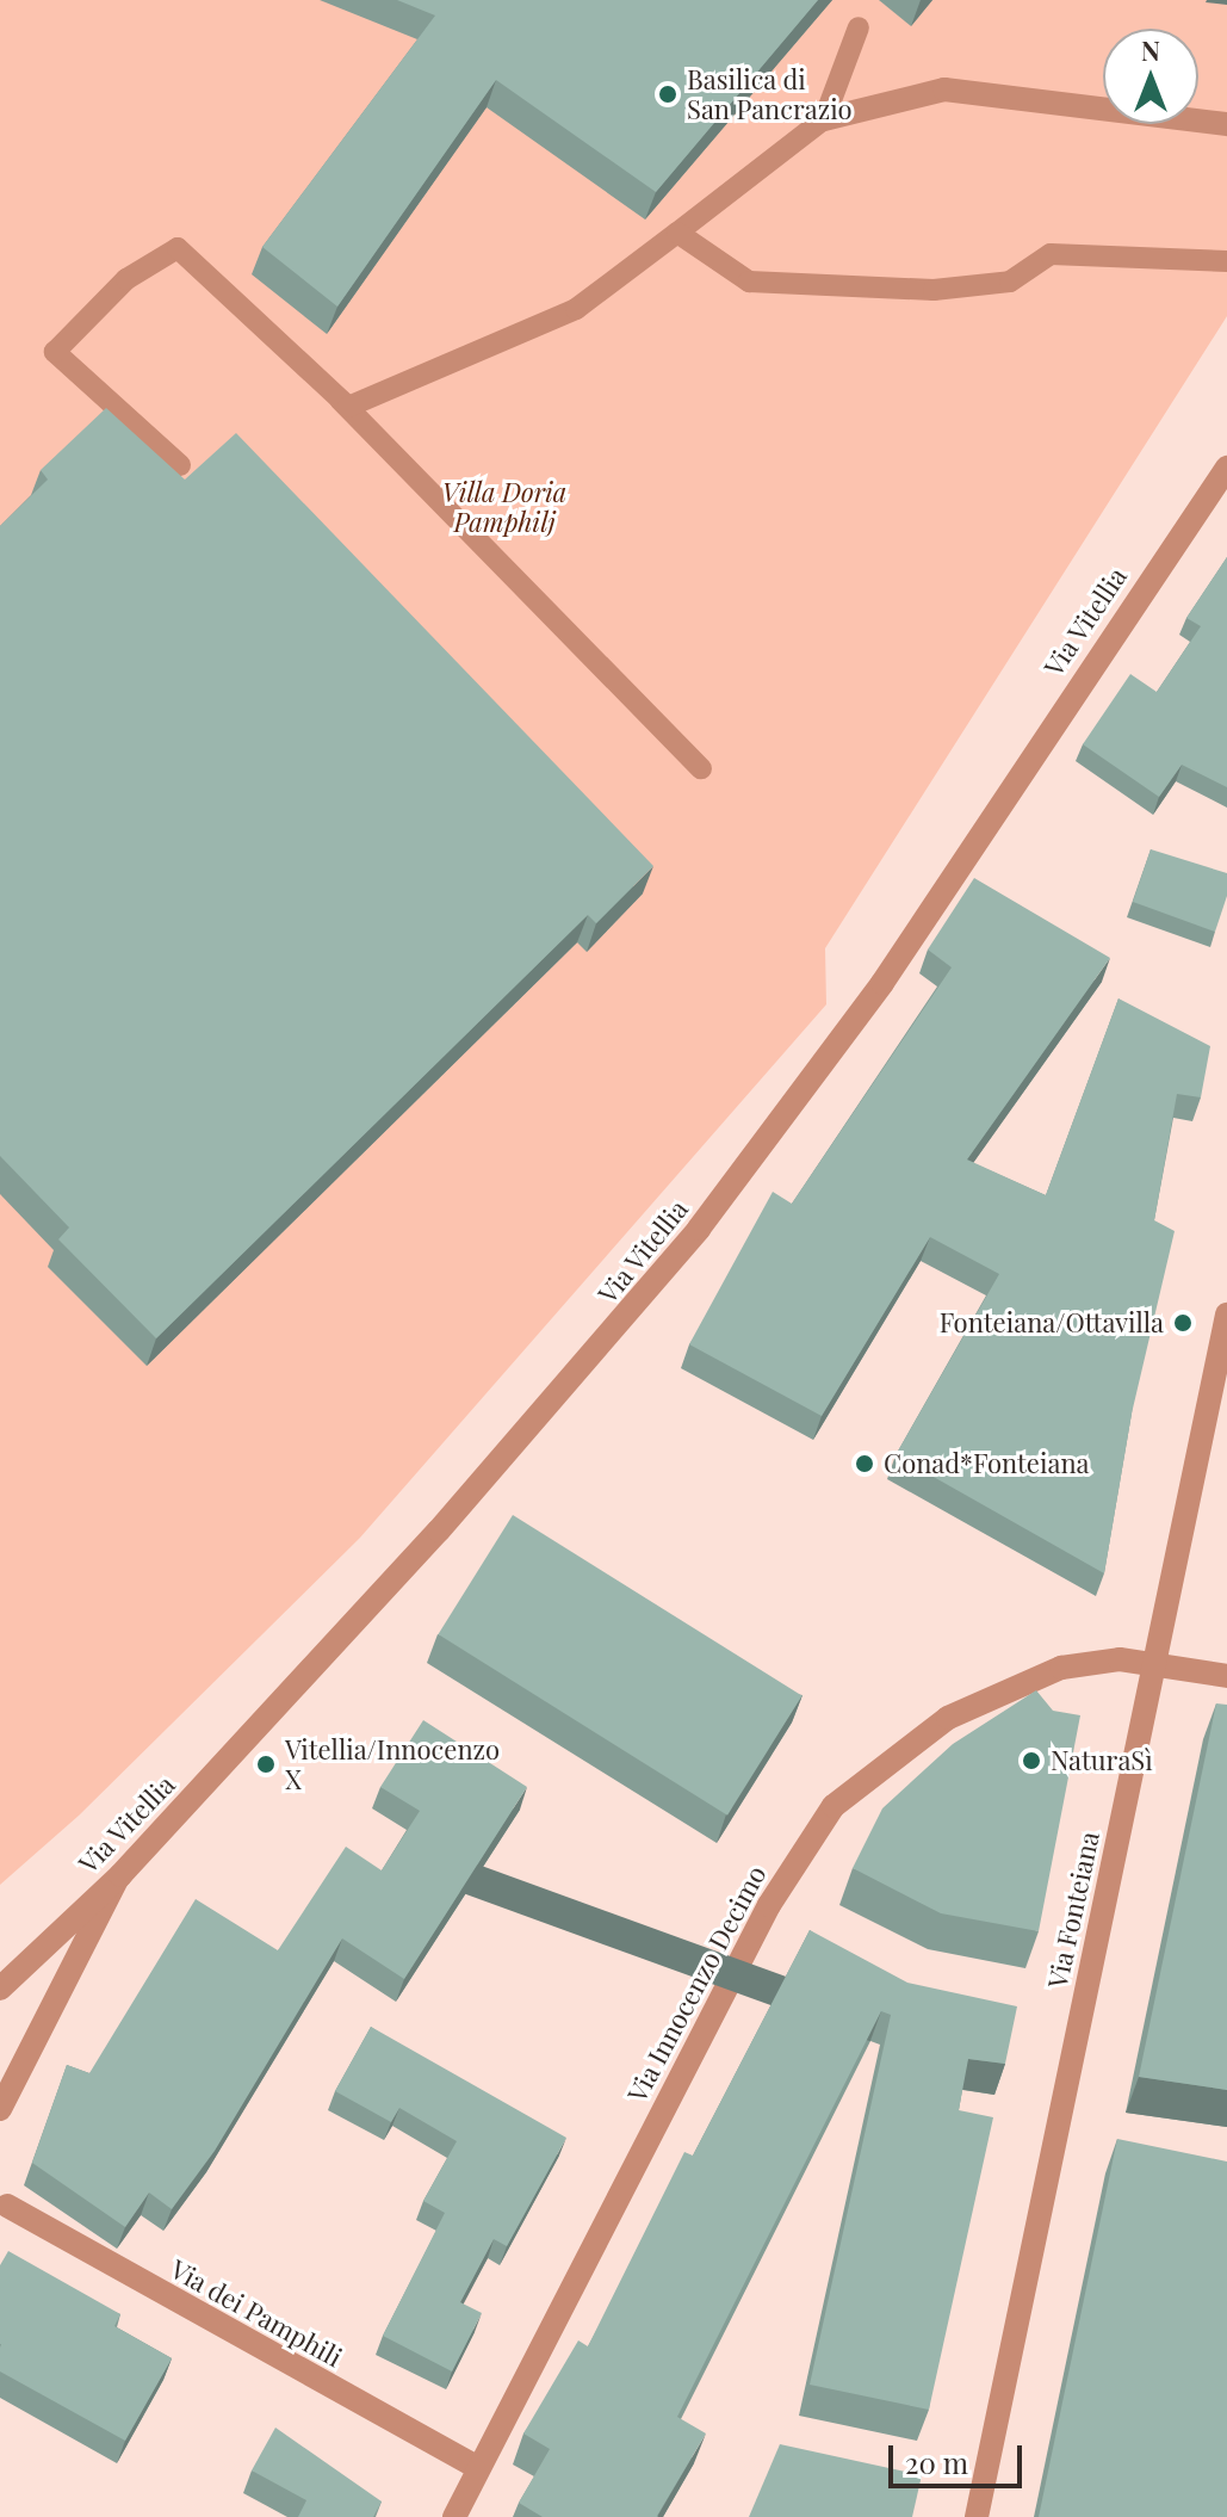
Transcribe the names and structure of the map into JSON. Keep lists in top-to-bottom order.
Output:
{
  "streets": {
    "street": [
      "Via Vitellia",
      "Via Fonteiana",
      "Via Innocenzo Decimo",
      "Via dei Pamphili"
    ]
  },
  "crossings": [
    ["Via Fonteiana", "Via Innocenzo Decimo"],
    ["Via Innocenzo Decimo", "Via dei Pamphili"]
  ],
  "parks": ["Villa Doria Pamphilj"],
  "places": [
    "Basilica di San Pancrazio",
    "Fonteiana/Ottavilla",
    "Conad*Fonteiana",
    "NaturaSì",
    "Vitellia/Innocenzo X"
  ],
  "scale_bar": "20 m",
  "north": "top"
}
